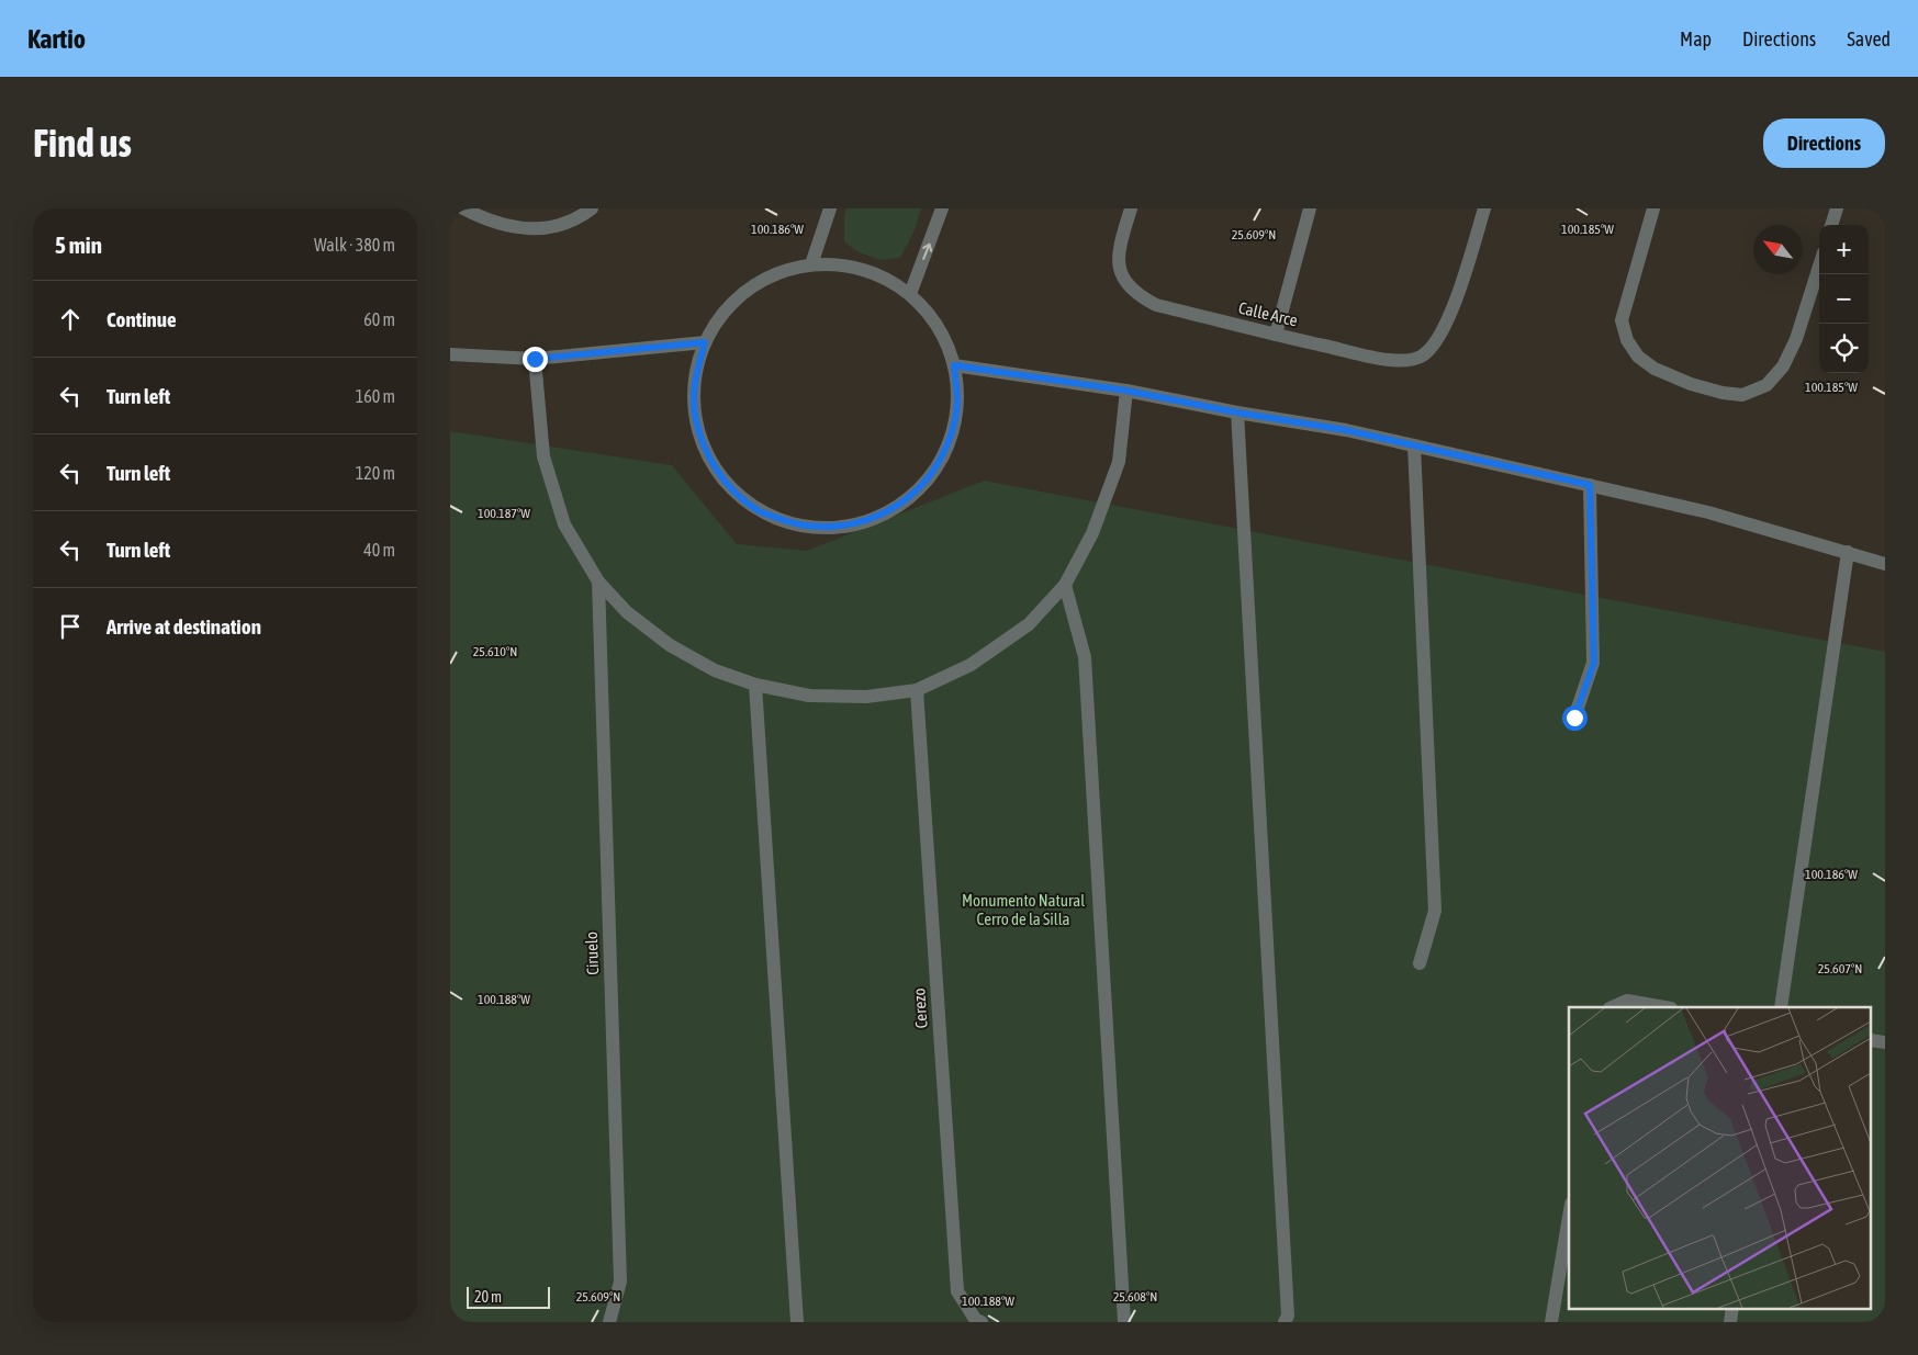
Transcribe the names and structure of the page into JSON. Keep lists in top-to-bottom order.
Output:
{
  "streets": {
    "street": ["Calle Arce", "Ciruelo", "Cerezo"]
  },
  "parks": ["Monumento Natural Cerro de la Silla"],
  "scale_bar": "20 m",
  "north": "top left",
  "page": {
    "header": "Kartio",
    "nav": ["Map", "Directions", "Saved"],
    "buttons": "Directions",
    "title": "Find us",
    "heading": ["5 min", "Walk · 380 m"],
    "map_buttons": ["+", "−"],
    "list": [
      ["Continue", "60 m"],
      ["Turn left", "160 m"],
      ["Turn left", "120 m"],
      ["Turn left", "40 m"],
      "Arrive at destination"
    ],
    "scale": "20 m"
  },
  "coordinates": [
    "100.185°W",
    "100.186°W",
    "25.609°N",
    "100.187°W",
    "25.610°N",
    "25.607°N",
    "100.188°W",
    "25.608°N"
  ]
}
